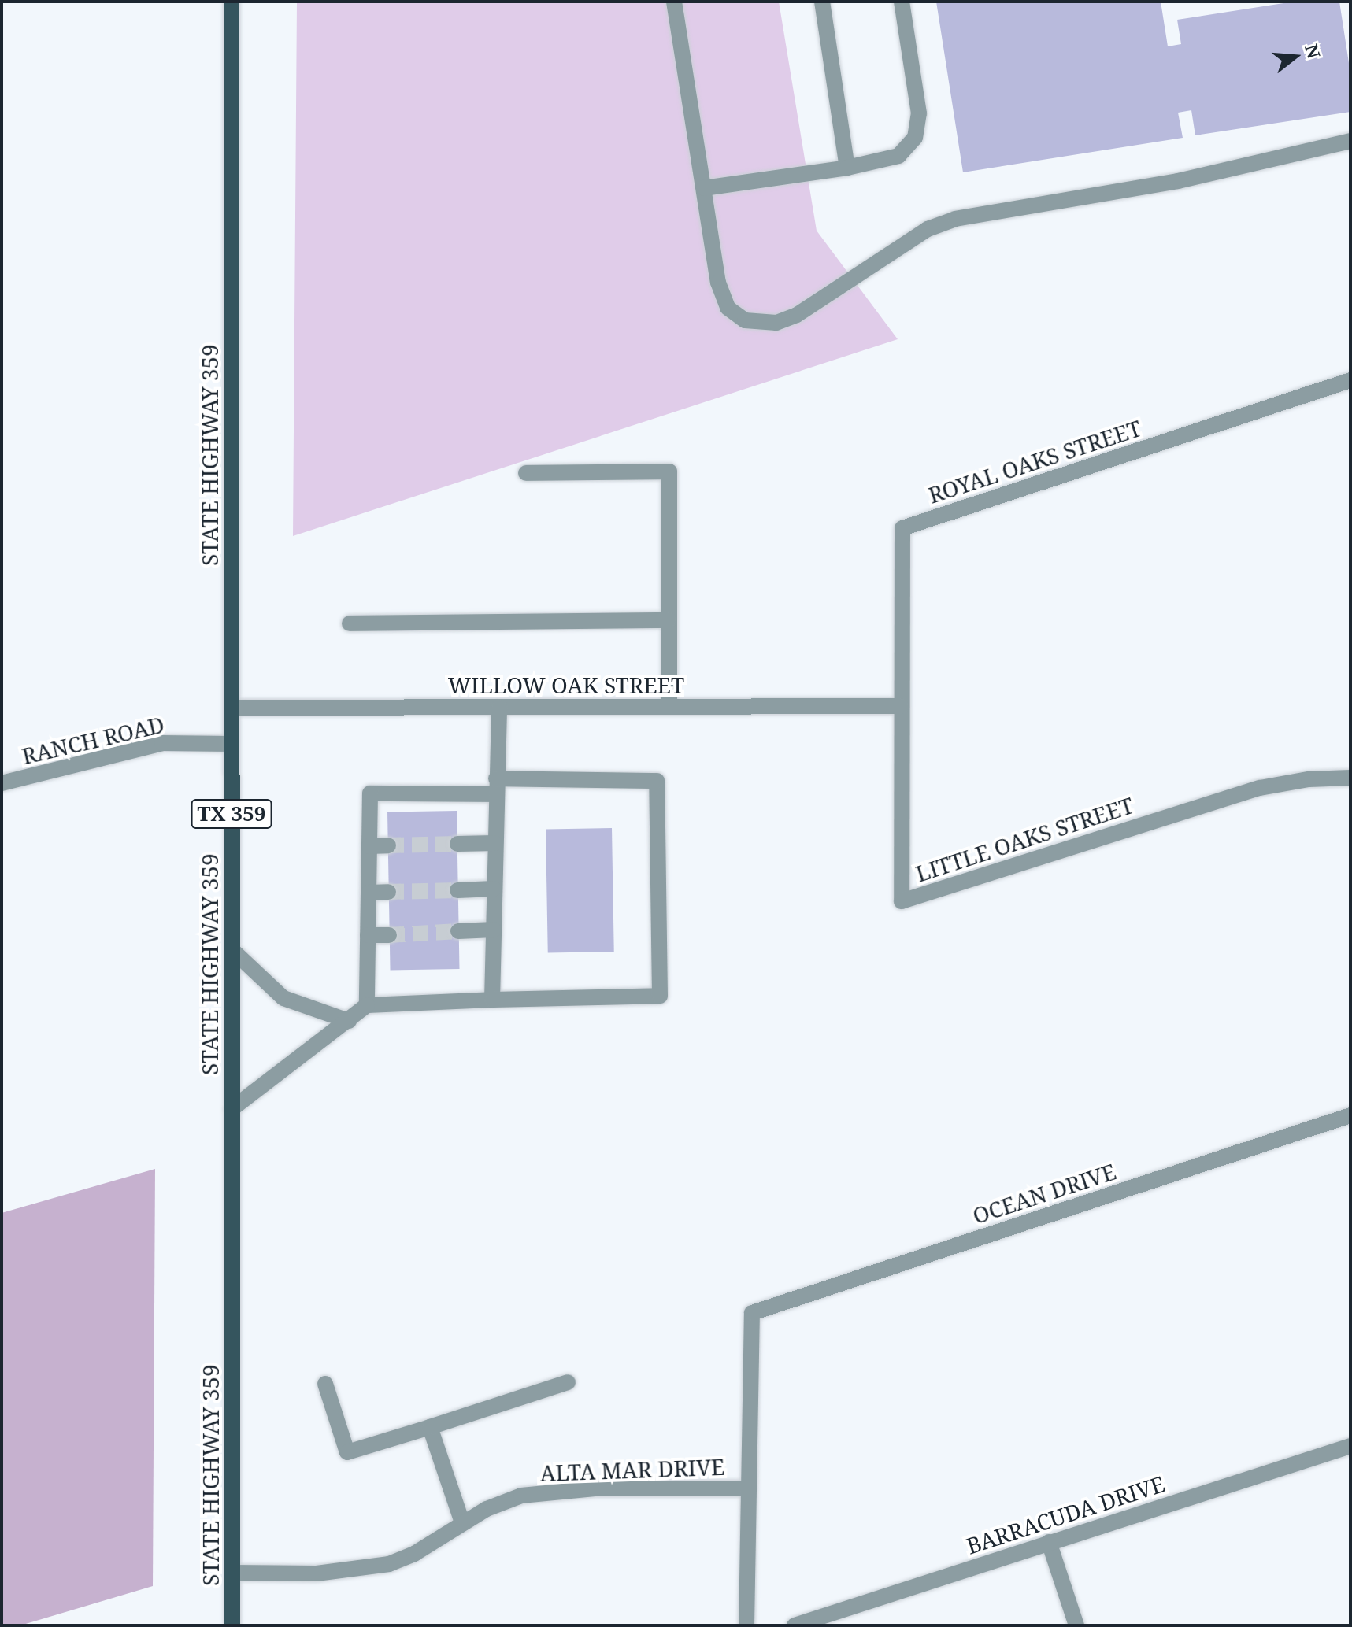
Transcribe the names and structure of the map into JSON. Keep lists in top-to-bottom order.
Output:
{
  "streets": {
    "main road": ["STATE HIGHWAY 359", "TX 359"],
    "street": [
      "ROYAL OAKS STREET",
      "WILLOW OAK STREET",
      "RANCH ROAD",
      "LITTLE OAKS STREET",
      "OCEAN DRIVE",
      "ALTA MAR DRIVE",
      "BARRACUDA DRIVE"
    ]
  },
  "crossings": [
    ["STATE HIGHWAY 359", "WILLOW OAK STREET"],
    ["STATE HIGHWAY 359", "RANCH ROAD"],
    ["STATE HIGHWAY 359", "ALTA MAR DRIVE"],
    ["ROYAL OAKS STREET", "WILLOW OAK STREET"],
    ["ROYAL OAKS STREET", "LITTLE OAKS STREET"],
    ["WILLOW OAK STREET", "LITTLE OAKS STREET"],
    ["OCEAN DRIVE", "ALTA MAR DRIVE"]
  ],
  "north": "right"
}
